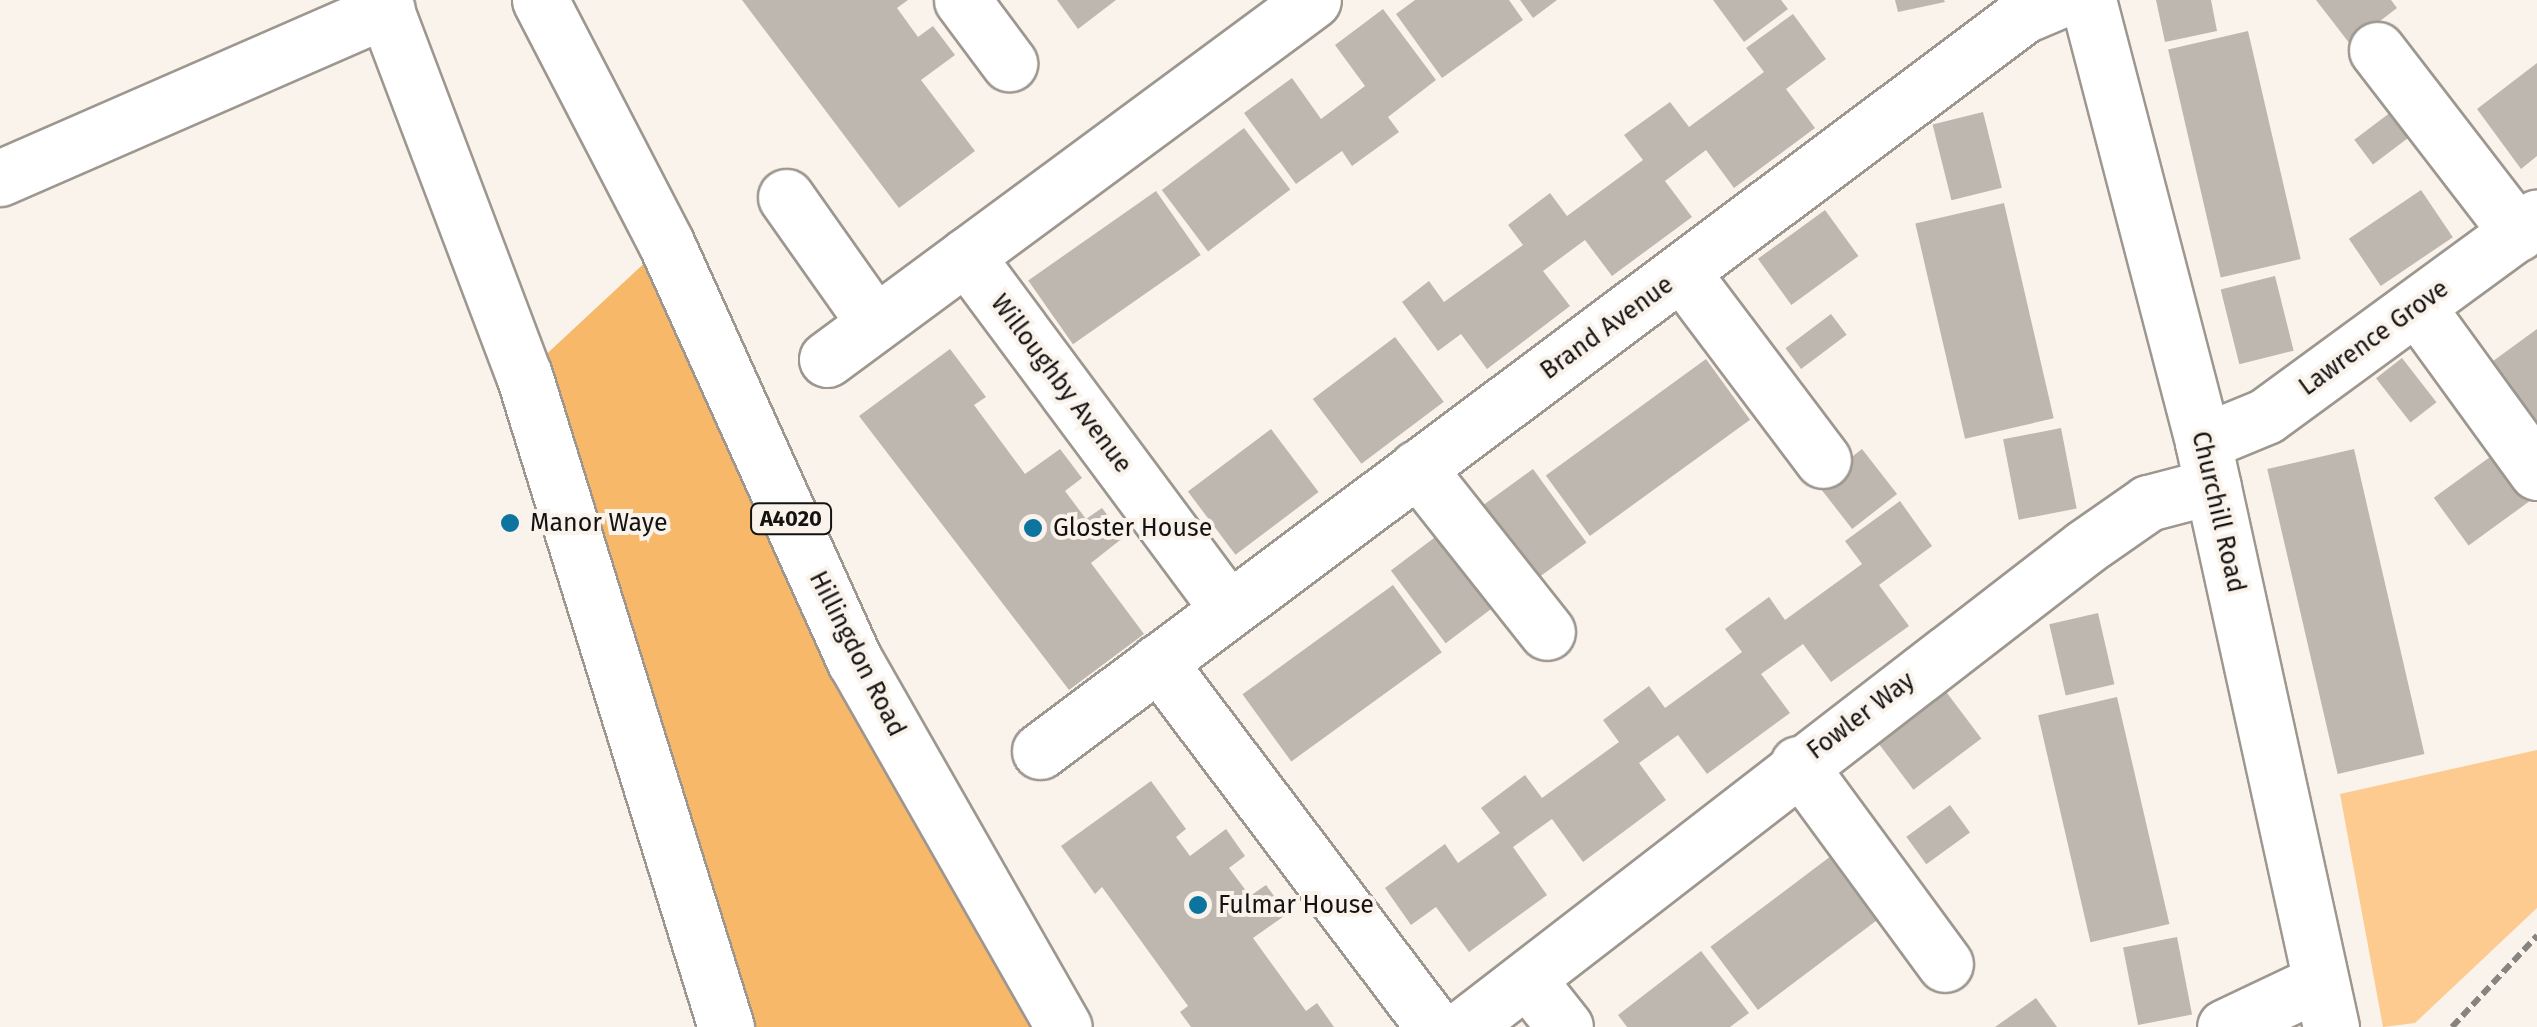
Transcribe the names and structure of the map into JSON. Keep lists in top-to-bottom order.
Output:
{
  "streets": {
    "street": [
      "Brand Avenue",
      "Lawrence Grove",
      "Willoughby Avenue",
      "Churchill Road",
      "A4020",
      "Hillingdon Road",
      "Fowler Way"
    ]
  },
  "crossings": [
    ["Brand Avenue", "Willoughby Avenue"],
    ["Lawrence Grove", "Churchill Road"],
    ["Lawrence Grove", "Fowler Way"],
    ["Churchill Road", "Fowler Way"]
  ],
  "places": ["Manor Waye", "Gloster House", "Fulmar House"]
}
